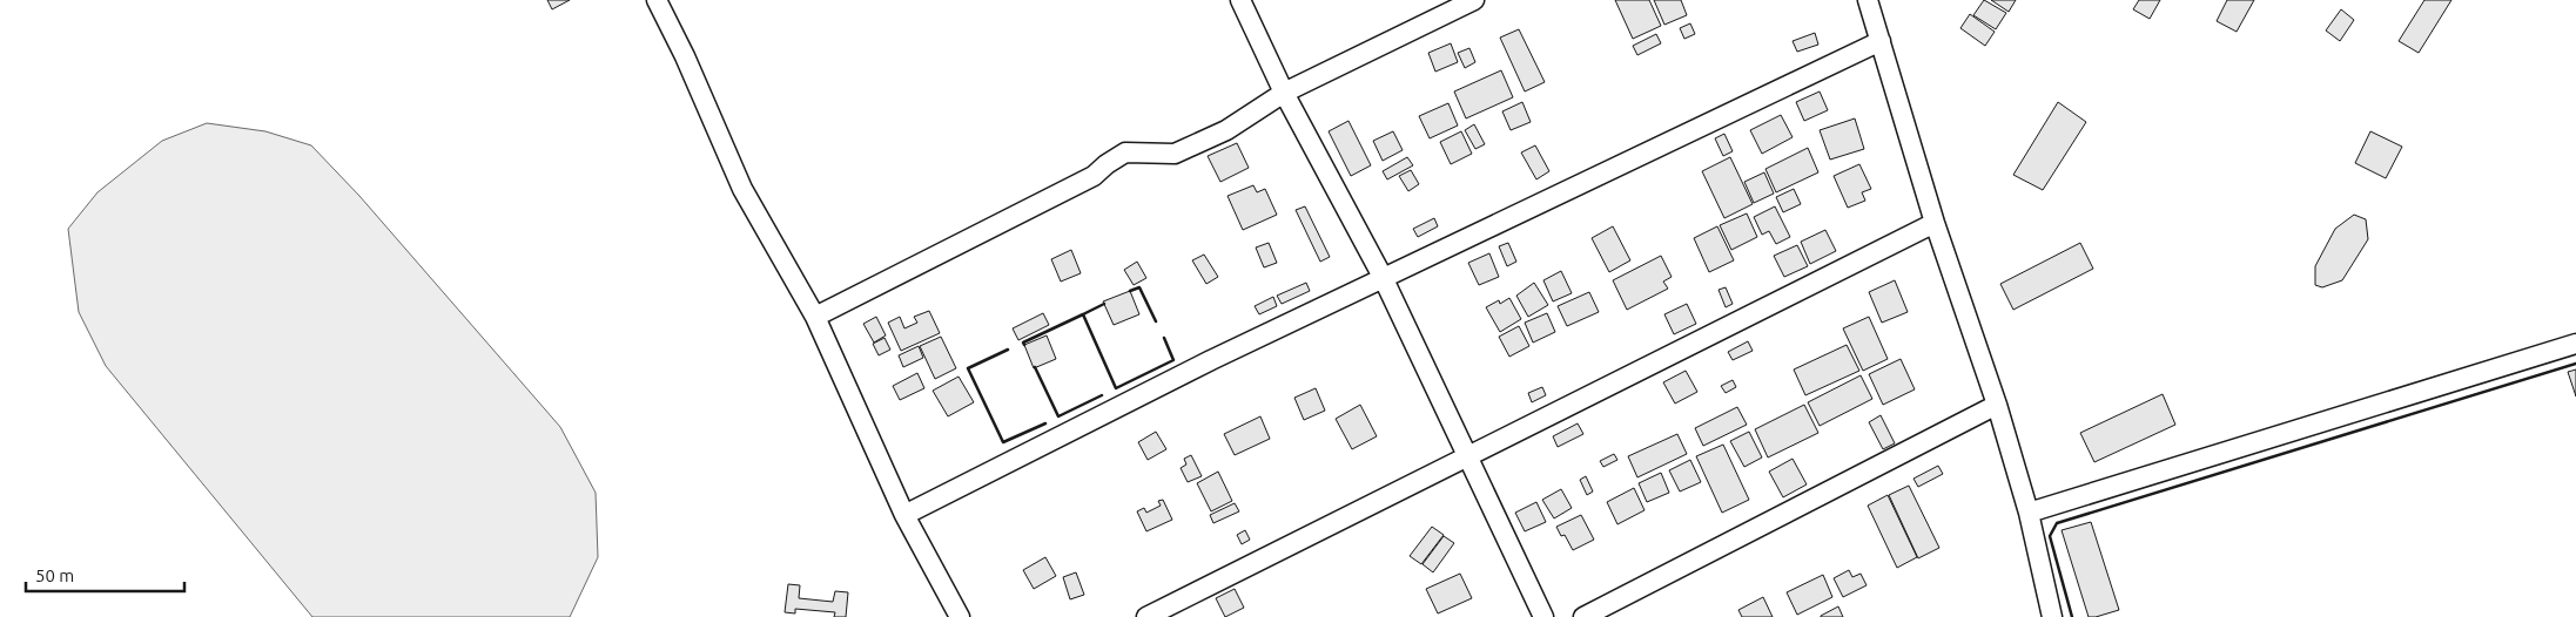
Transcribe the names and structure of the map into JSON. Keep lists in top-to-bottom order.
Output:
{
  "scale_bar": "50 m"
}
